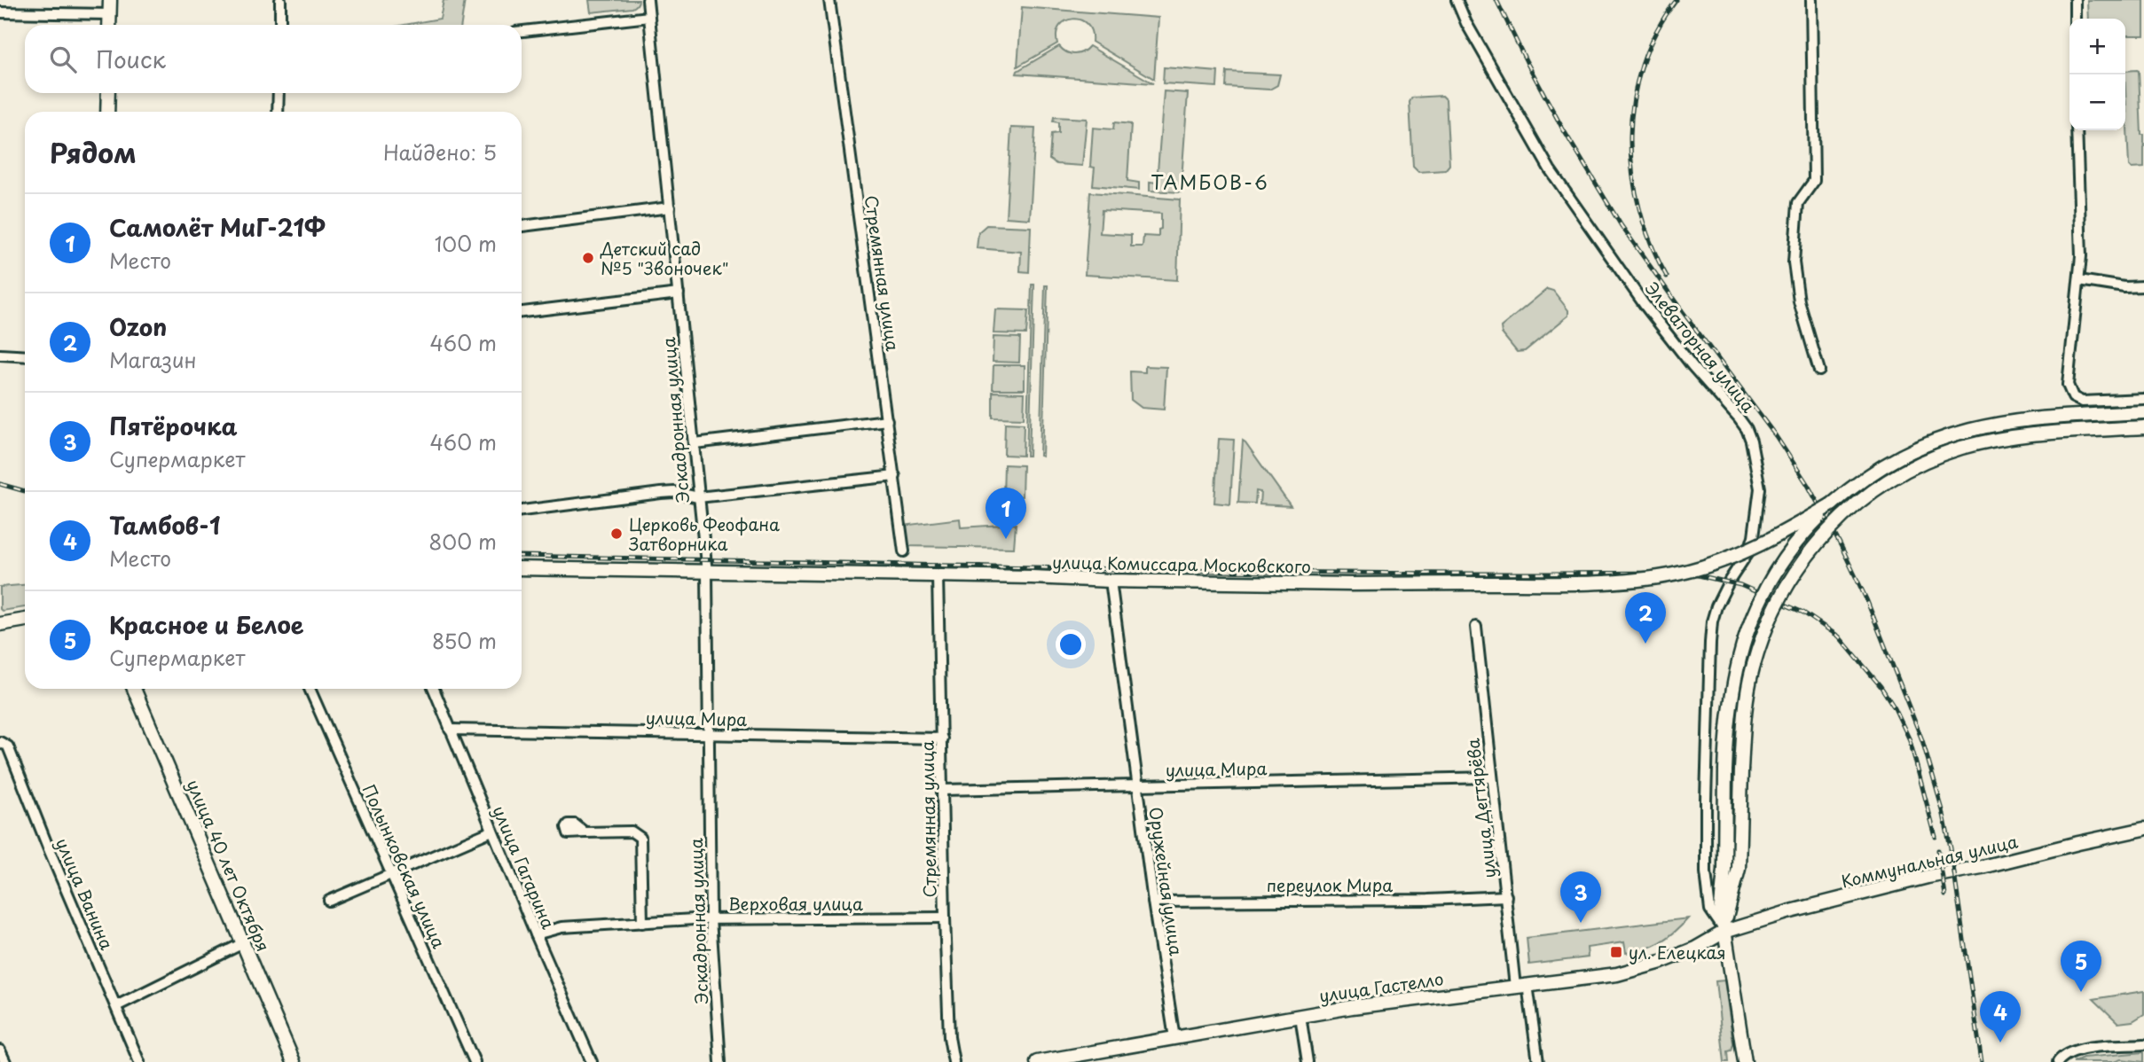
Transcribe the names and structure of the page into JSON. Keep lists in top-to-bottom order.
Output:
{
  "streets": {
    "main road": [
      "улица Комиссара Московского",
      "Коммунальная улица",
      "улица 40 лет Октября",
      "улица Гастелло"
    ],
    "street": [
      "Стремянная улица",
      "Элеваторная улица",
      "Эскадронная улица",
      "улица Мира",
      "улица Дегтярёва",
      "Полынковская улица",
      "улица Гагарина",
      "Оружейная улица",
      "переулок Мира",
      "улица Ванина",
      "Верховая улица"
    ]
  },
  "crossings": [
    ["Стремянная улица", "улица Комиссара Московского"],
    ["Стремянная улица", "улица Мира"],
    ["Стремянная улица", "Верховая улица"],
    ["Элеваторная улица", "Коммунальная улица"],
    ["Элеваторная улица", "улица Гастелло"],
    ["Эскадронная улица", "улица Комиссара Московского"],
    ["Эскадронная улица", "улица Мира"],
    ["Эскадронная улица", "Верховая улица"],
    ["улица Комиссара Московского", "Оружейная улица"],
    ["улица Мира", "улица Дегтярёва"],
    ["улица Мира", "улица Гагарина"],
    ["улица Мира", "Оружейная улица"],
    ["улица Дегтярёва", "переулок Мира"],
    ["улица Дегтярёва", "улица Гастелло"],
    ["Коммунальная улица", "улица Гастелло"],
    ["улица Гагарина", "Верховая улица"],
    ["Оружейная улица", "переулок Мира"],
    ["Оружейная улица", "улица Гастелло"]
  ],
  "districts": ["ТАМБОВ-6"],
  "places": {
    "other": ["Детский сад №5 \"Звоночек\"", "Церковь Феофана Затворника"],
    "transit": ["ул. Елецкая"]
  },
  "page": {
    "map_buttons": ["+", "−"],
    "search": "Поиск",
    "heading": ["Рядом", "Найдено: 5"],
    "list": [
      {
        "mark": "1",
        "name": "Самолёт МиГ-21Ф",
        "note": "Место",
        "value": "100 m"
      },
      {
        "mark": "2",
        "name": "Ozon",
        "note": "Магазин",
        "value": "460 m"
      },
      {
        "mark": "3",
        "name": "Пятёрочка",
        "note": "Супермаркет",
        "value": "460 m"
      },
      {
        "mark": "4",
        "name": "Тамбов-1",
        "note": "Место",
        "value": "800 m"
      },
      {
        "mark": "5",
        "name": "Красное и Белое",
        "note": "Супермаркет",
        "value": "850 m"
      }
    ],
    "pins": [
      "1",
      "2",
      "3",
      "5",
      "4"
    ]
  }
}
